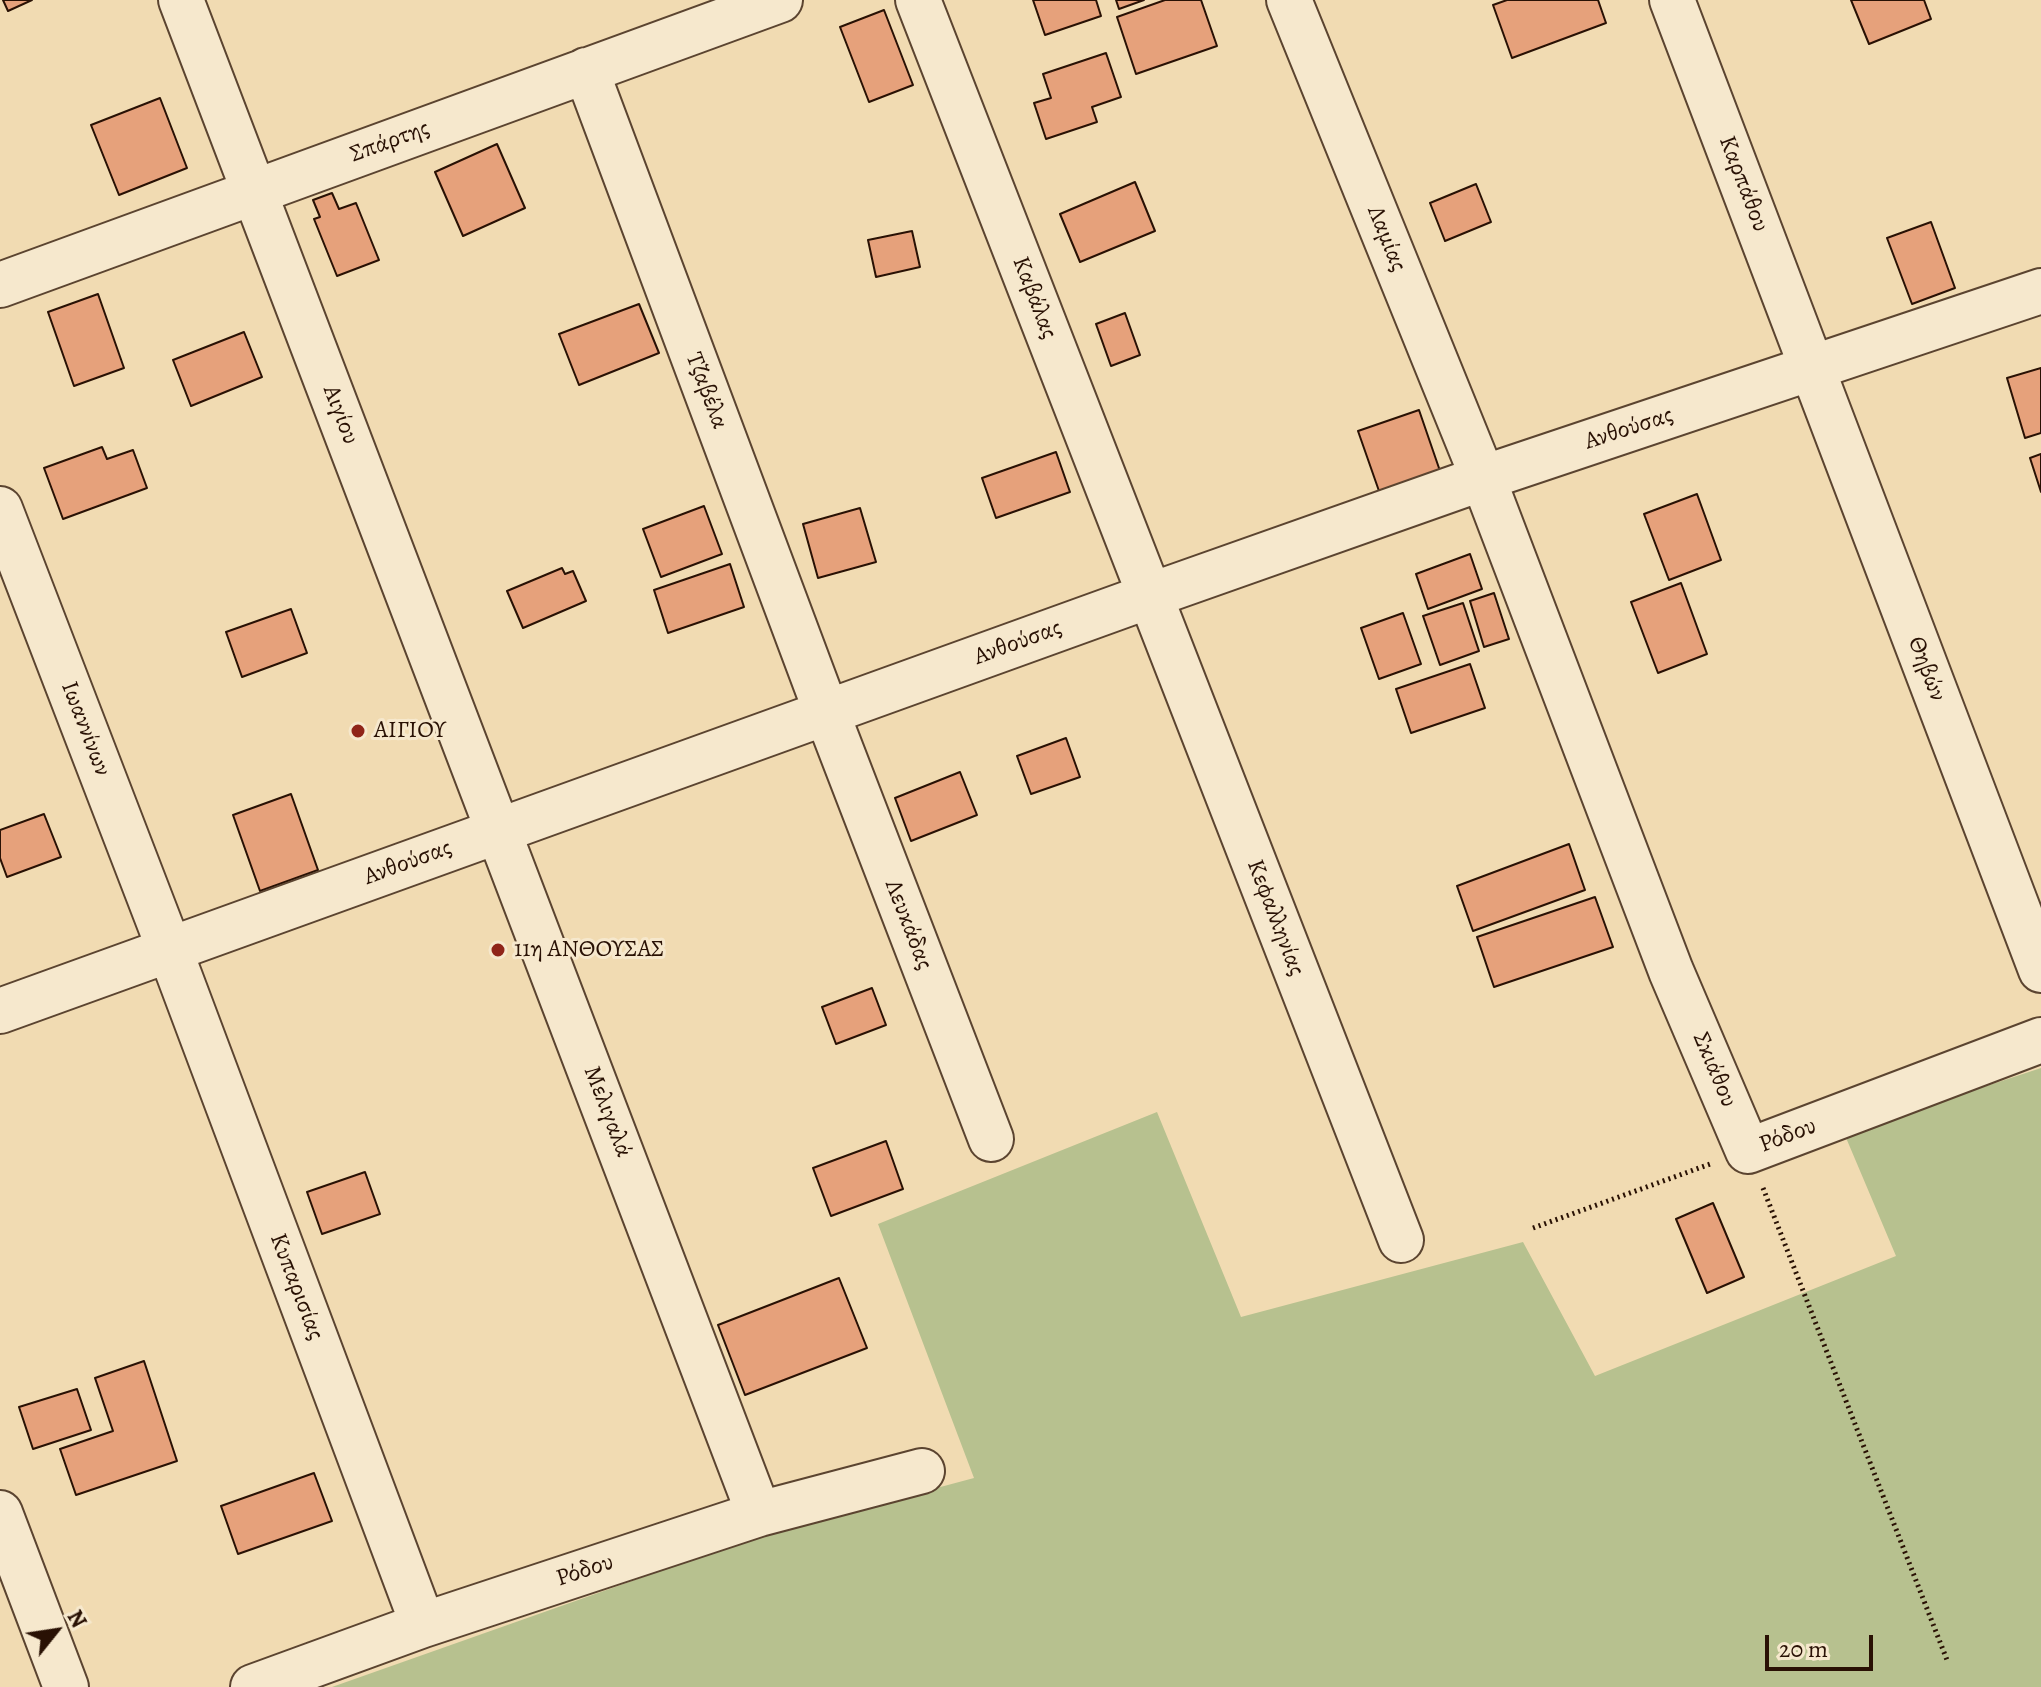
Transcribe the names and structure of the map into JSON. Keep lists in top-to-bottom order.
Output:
{
  "streets": {
    "street": [
      "Σπάρτης",
      "Καρπάθου",
      "Λαμίας",
      "Καβάλας",
      "Τζαβέλα",
      "Αιγίου",
      "Ανθούσας",
      "Θηβών",
      "Ιωαννίνων",
      "Κεφαλληνίας",
      "Λευκάδας",
      "Σκιάθου",
      "Μελιγαλά",
      "Ρόδου",
      "Κυπαρισίας"
    ]
  },
  "crossings": [
    ["Σπάρτης", "Τζαβέλα"],
    ["Σπάρτης", "Αιγίου"],
    ["Καρπάθου", "Ανθούσας"],
    ["Καρπάθου", "Θηβών"],
    ["Λαμίας", "Ανθούσας"],
    ["Λαμίας", "Σκιάθου"],
    ["Καβάλας", "Ανθούσας"],
    ["Καβάλας", "Κεφαλληνίας"],
    ["Τζαβέλα", "Ανθούσας"],
    ["Τζαβέλα", "Λευκάδας"],
    ["Αιγίου", "Ανθούσας"],
    ["Αιγίου", "Μελιγαλά"],
    ["Ανθούσας", "Θηβών"],
    ["Ανθούσας", "Ιωαννίνων"],
    ["Ανθούσας", "Κεφαλληνίας"],
    ["Ανθούσας", "Λευκάδας"],
    ["Ανθούσας", "Σκιάθου"],
    ["Ανθούσας", "Μελιγαλά"],
    ["Ανθούσας", "Κυπαρισίας"],
    ["Ιωαννίνων", "Κυπαρισίας"],
    ["Σκιάθου", "Ρόδου"],
    ["Μελιγαλά", "Ρόδου"],
    ["Ρόδου", "Κυπαρισίας"]
  ],
  "places": ["ΑΙΓΙΟΥ", "11η ΑΝΘΟΥΣΑΣ"],
  "scale_bar": "20 m",
  "north": "top right"
}
